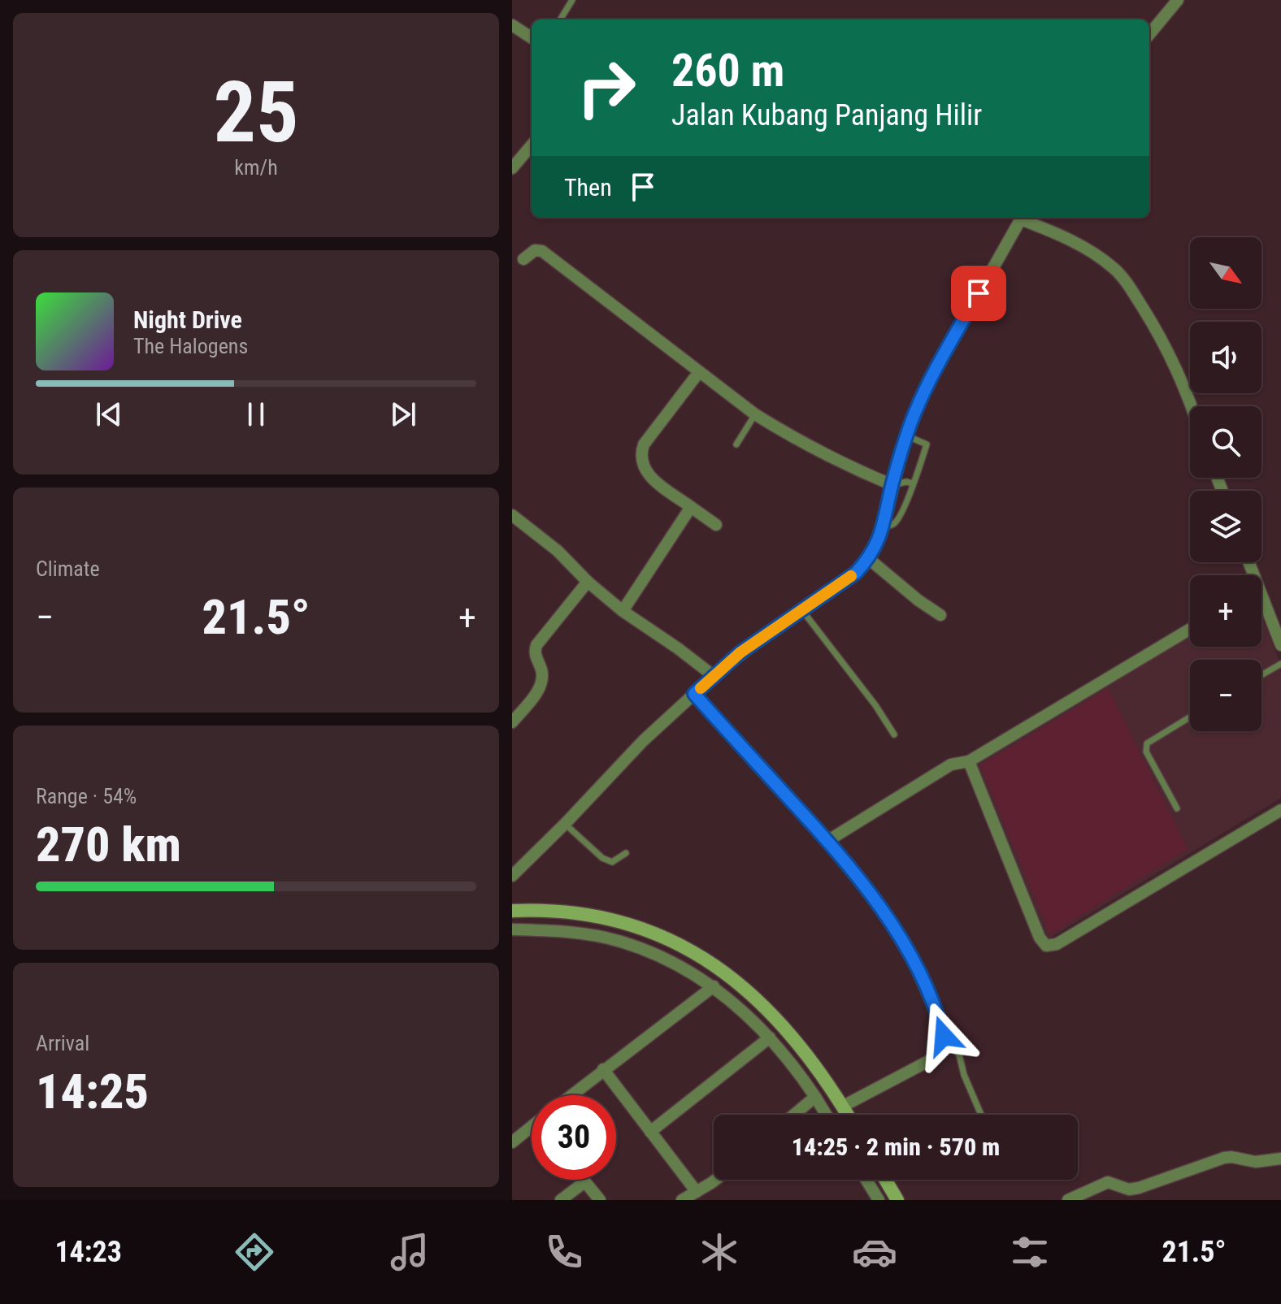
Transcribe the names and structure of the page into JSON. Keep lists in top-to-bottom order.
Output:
{
  "north": "bottom right",
  "page": {
    "tile": [
      ["25", "km/h"],
      "Climate",
      ["Range · 54%", "270 km"],
      ["Arrival", "14:25"]
    ],
    "turn": ["260 m", "Jalan Kubang Panjang Hilir"],
    "then": "Then",
    "map_buttons": ["+", "−"],
    "song": ["Night Drive", "The Halogens"],
    "heat": ["−", "21.5°", "+"],
    "limit": "30",
    "trip": "14:25 · 2 min · 570 m",
    "tabs": ["14:23", "21.5°"]
  }
}
